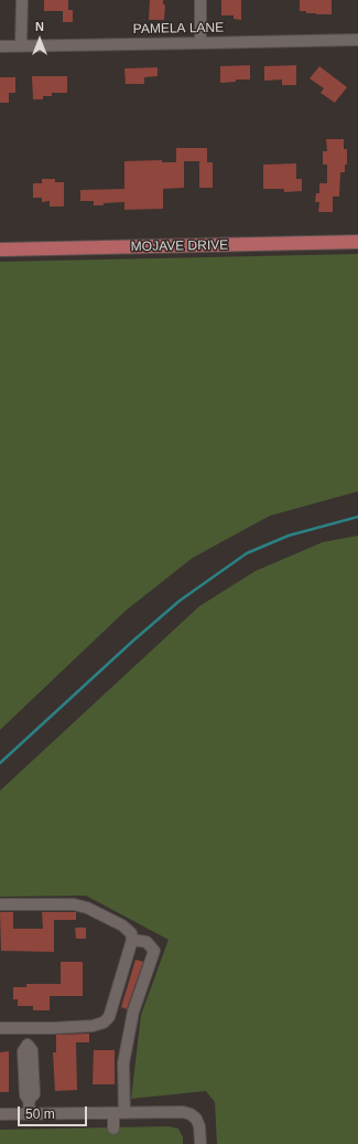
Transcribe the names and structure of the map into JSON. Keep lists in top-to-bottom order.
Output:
{
  "streets": {
    "main road": ["MOJAVE DRIVE"],
    "street": ["PAMELA LANE"]
  },
  "scale_bar": "50 m",
  "north": "top"
}
